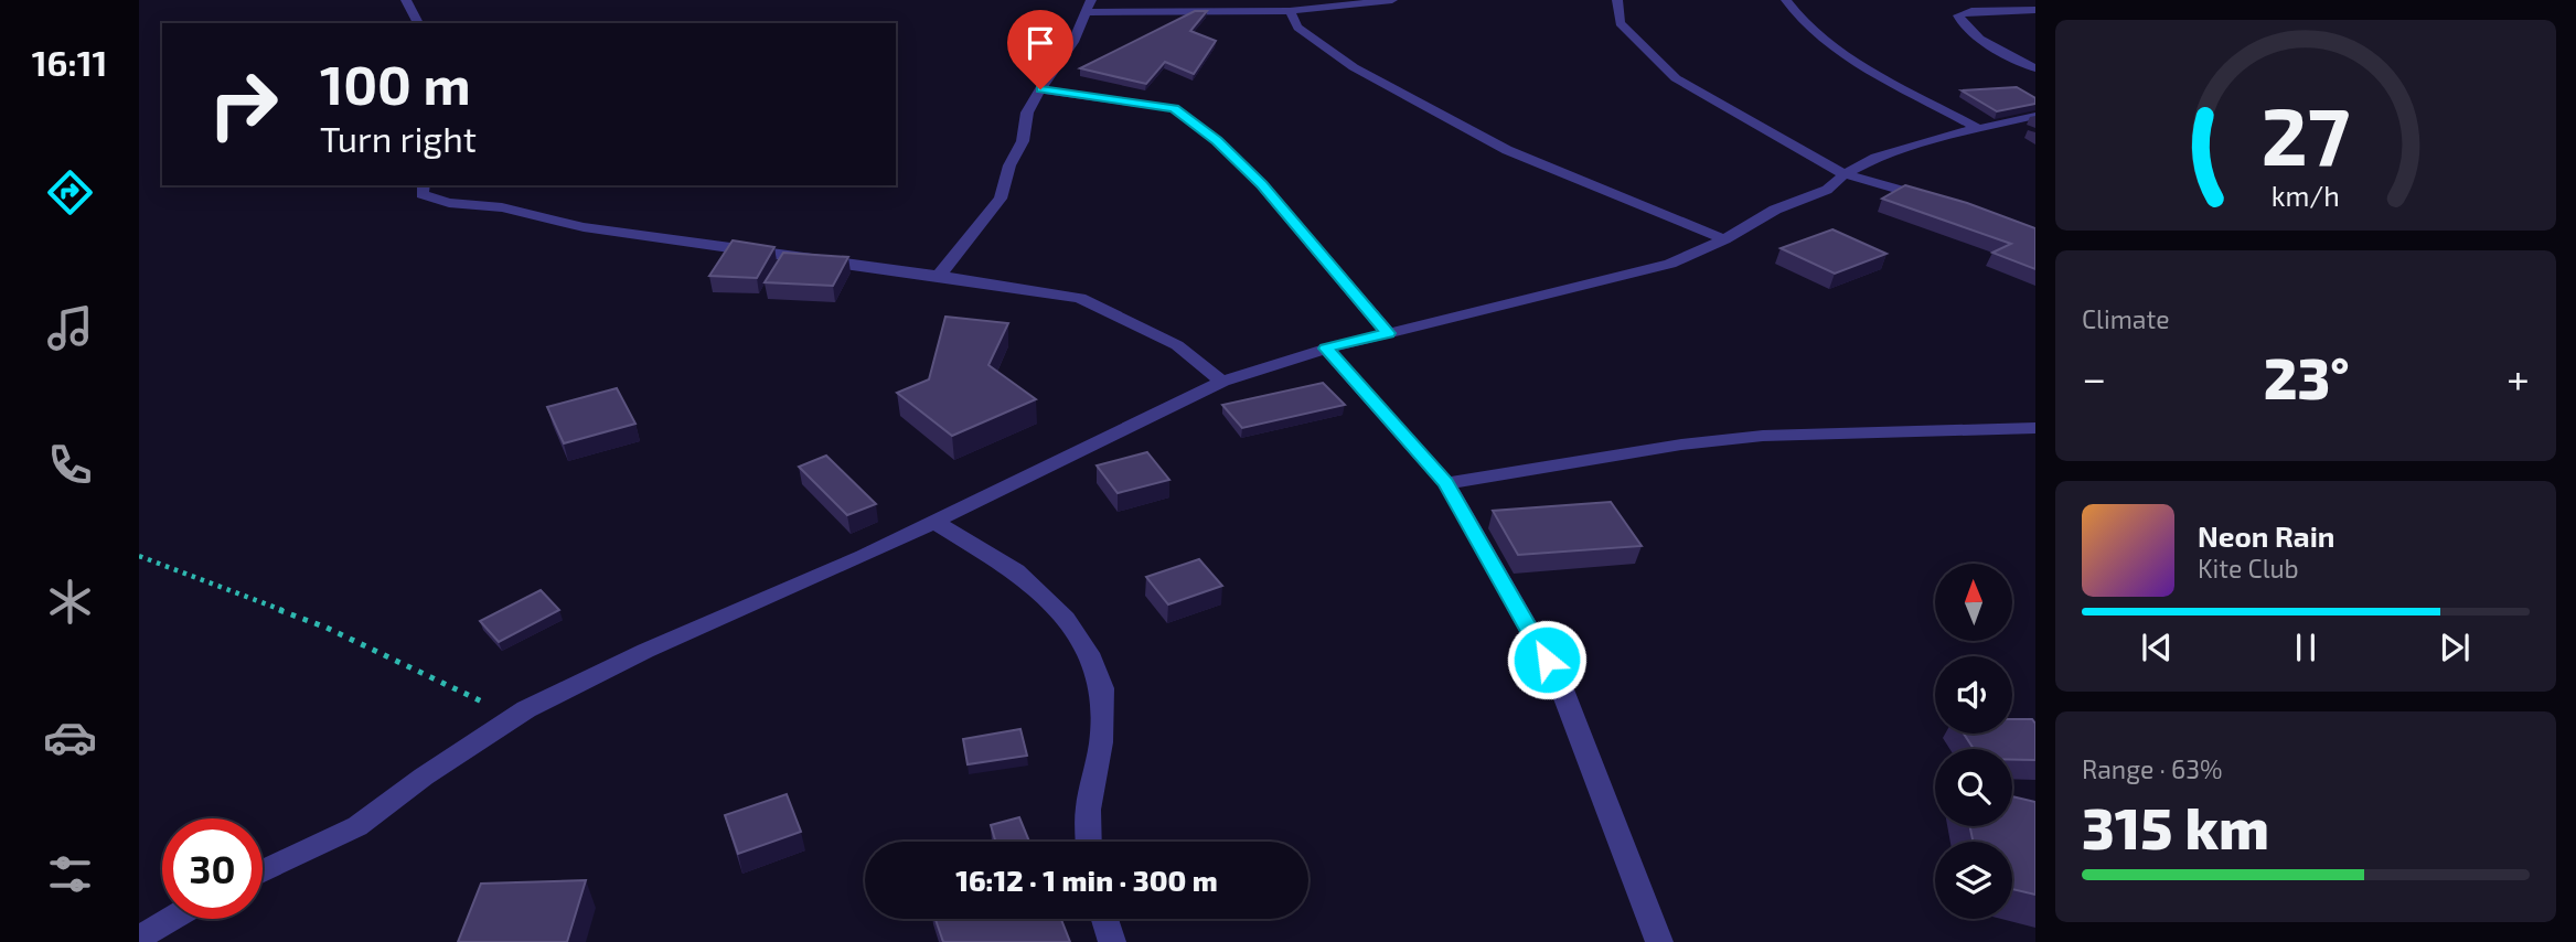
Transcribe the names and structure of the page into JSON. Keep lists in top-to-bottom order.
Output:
{
  "north": "top",
  "page": {
    "tabs": "16:11",
    "turn": ["100 m", "Turn right"],
    "tile": [
      "Climate",
      ["Range · 63%", "315 km"]
    ],
    "heat": ["−", "23°", "+"],
    "song": ["Neon Rain", "Kite Club"],
    "limit": "30",
    "trip": "16:12 · 1 min · 300 m",
    "gauge": ["27", "km/h"]
  }
}
